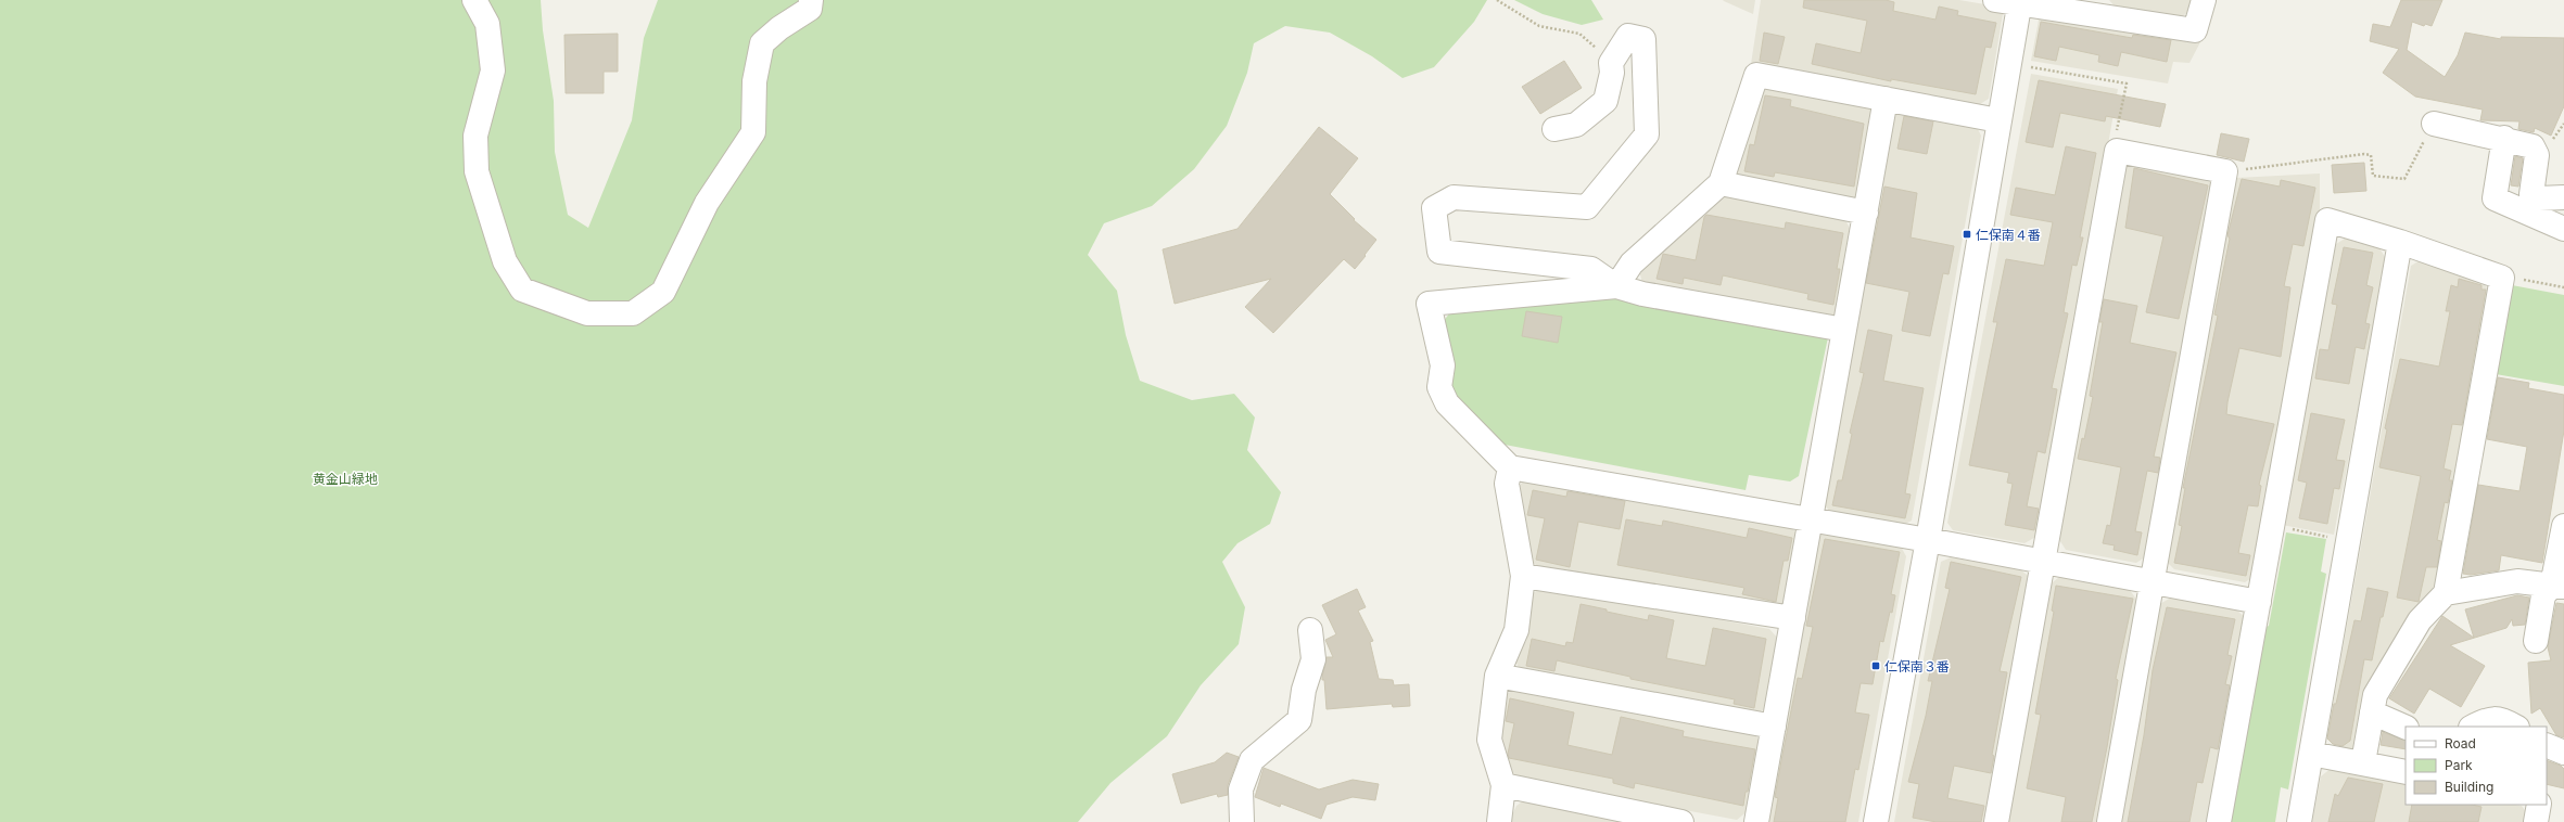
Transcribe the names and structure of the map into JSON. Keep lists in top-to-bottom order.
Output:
{
  "parks": ["黄金山緑地"],
  "places": {
    "transit": ["仁保南４番", "仁保南３番"]
  },
  "legend": ["Road", "Park", "Building"]
}
